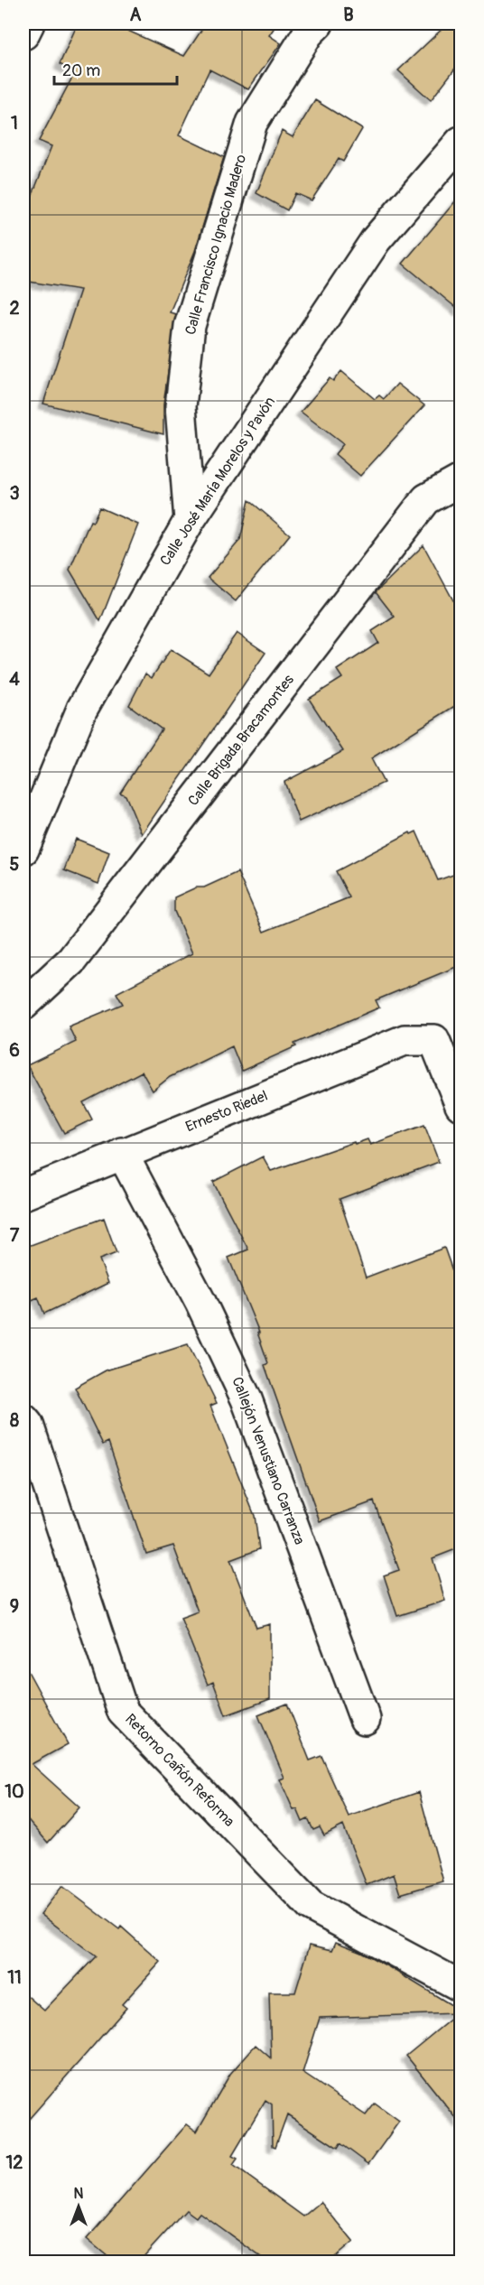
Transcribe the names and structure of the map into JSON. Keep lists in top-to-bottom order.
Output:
{
  "streets": {
    "street": [
      "Calle Francisco Ignacio Madero",
      "Calle José María Morelos y Pavón",
      "Calle Brigada Bracamontes",
      "Ernesto Riedel",
      "Callejón Venustiano Carranza",
      "Retorno Cañón Reforma"
    ]
  },
  "crossings": [
    ["Calle Francisco Ignacio Madero", "Calle José María Morelos y Pavón"],
    ["Ernesto Riedel", "Callejón Venustiano Carranza"]
  ],
  "scale_bar": "20 m",
  "north": "top",
  "grid": {
    "columns": ["A", "B"],
    "rows": [
      "1",
      "2",
      "3",
      "4",
      "5",
      "6",
      "7",
      "8",
      "9",
      "10",
      "11",
      "12"
    ]
  }
}
